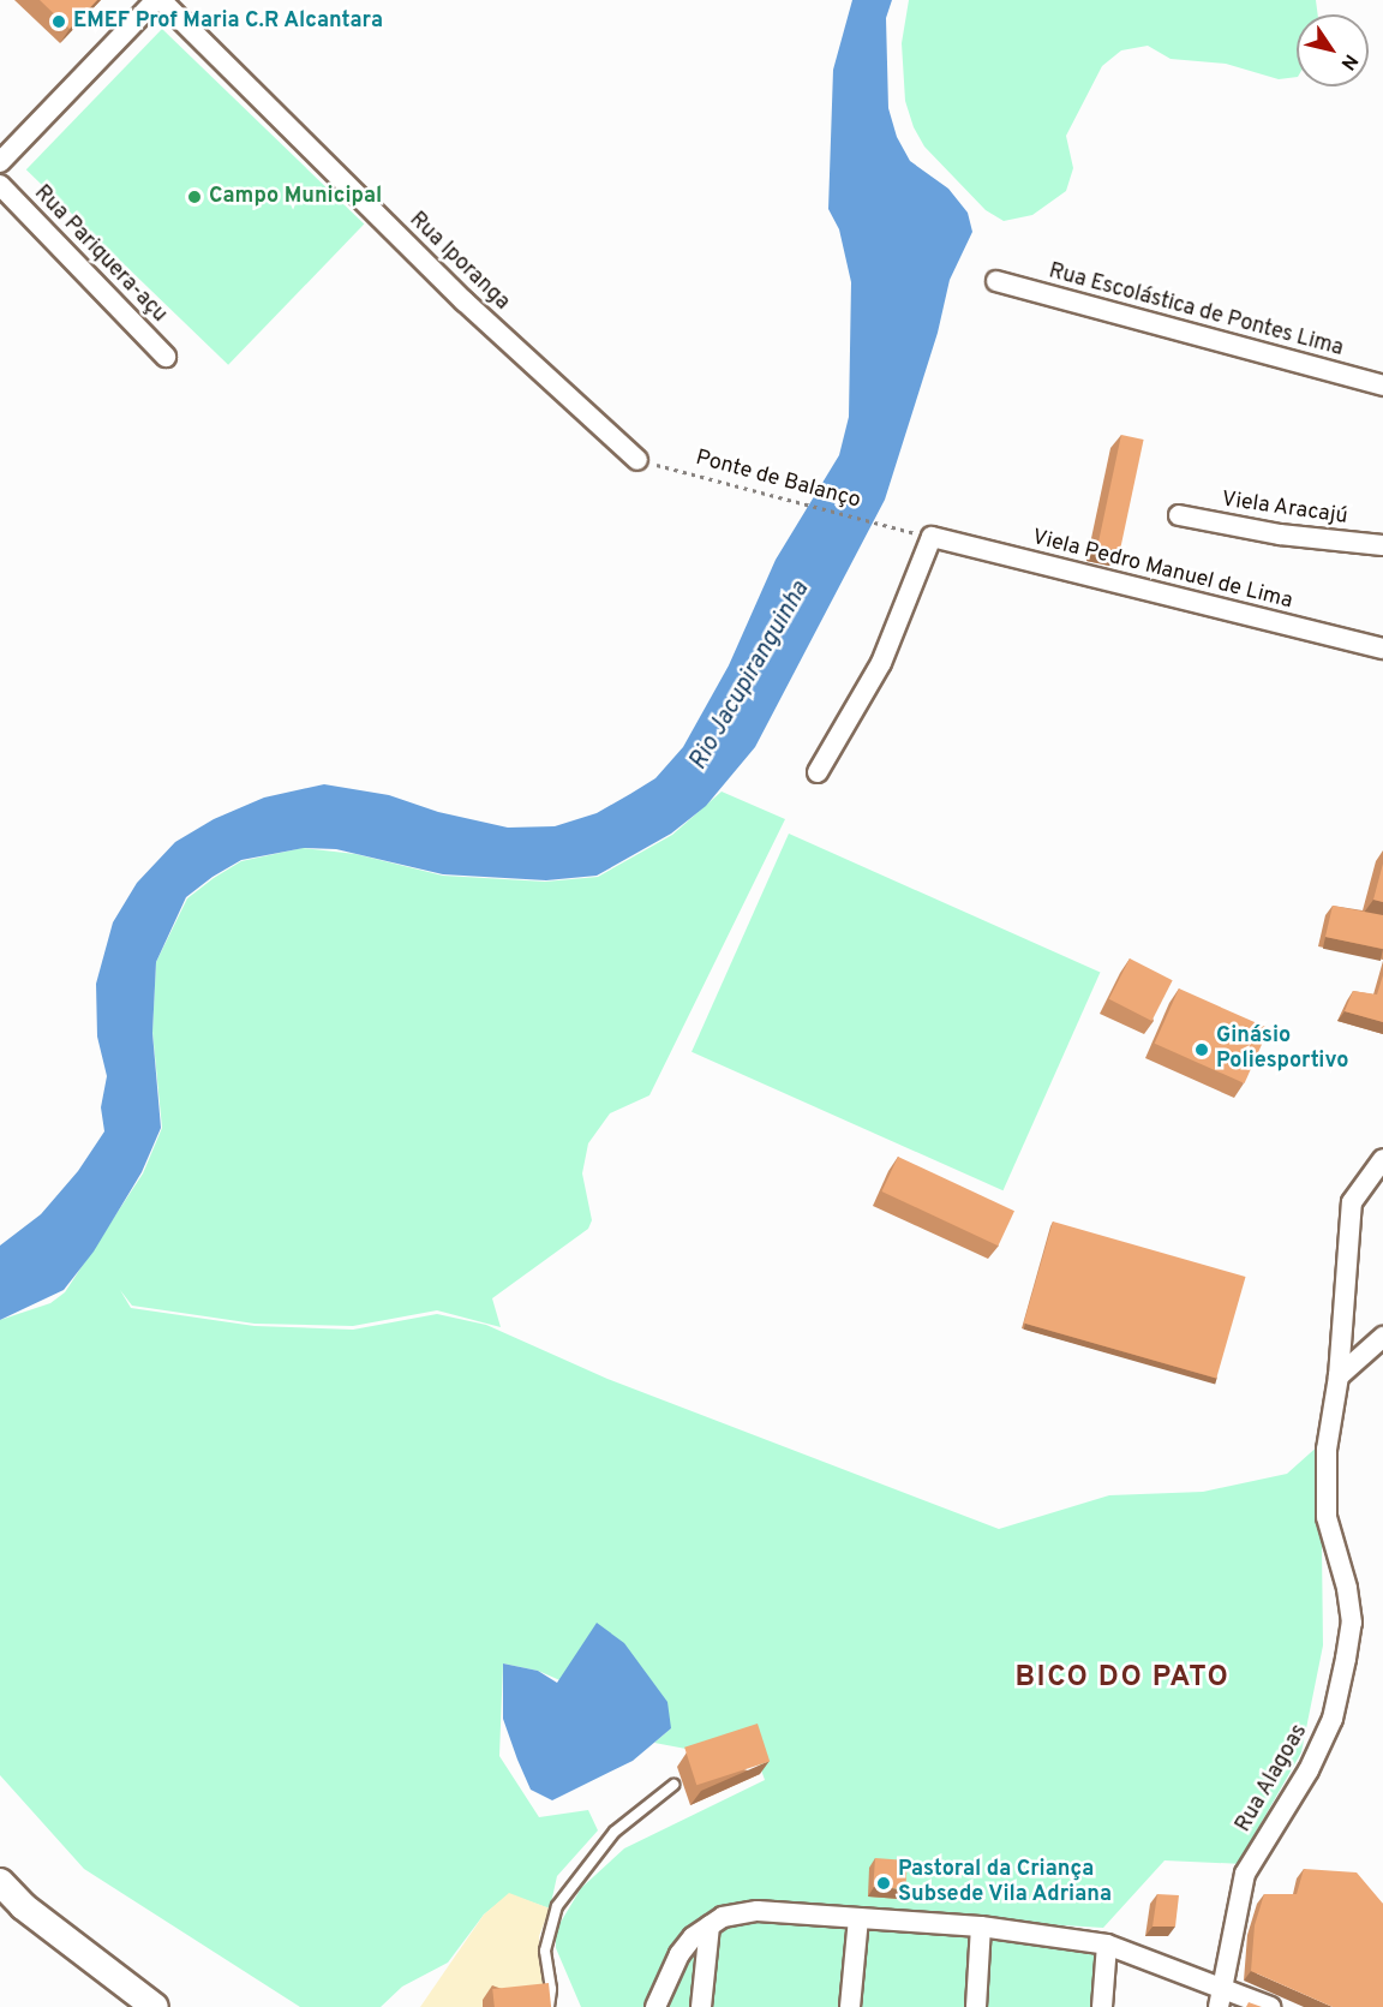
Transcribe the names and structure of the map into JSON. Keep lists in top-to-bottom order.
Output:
{
  "streets": {
    "street": [
      "Rua Pariquera-açu",
      "Rua Iporanga",
      "Rua Escolástica de Pontes Lima",
      "Viela Aracajú",
      "Viela Pedro Manuel de Lima",
      "Rua Alagoas"
    ],
    "path": ["Ponte de Balanço"]
  },
  "crossings": [
    ["Rua Iporanga", "Ponte de Balanço"]
  ],
  "districts": ["BICO DO PATO"],
  "water": ["Rio Jacupiranguinha"],
  "places": [
    "EMEF Prof Maria C.R Alcantara",
    "Campo Municipal",
    "Ginásio Poliesportivo",
    "Pastoral da Criança Subsede Vila Adriana"
  ],
  "north": "bottom right"
}
